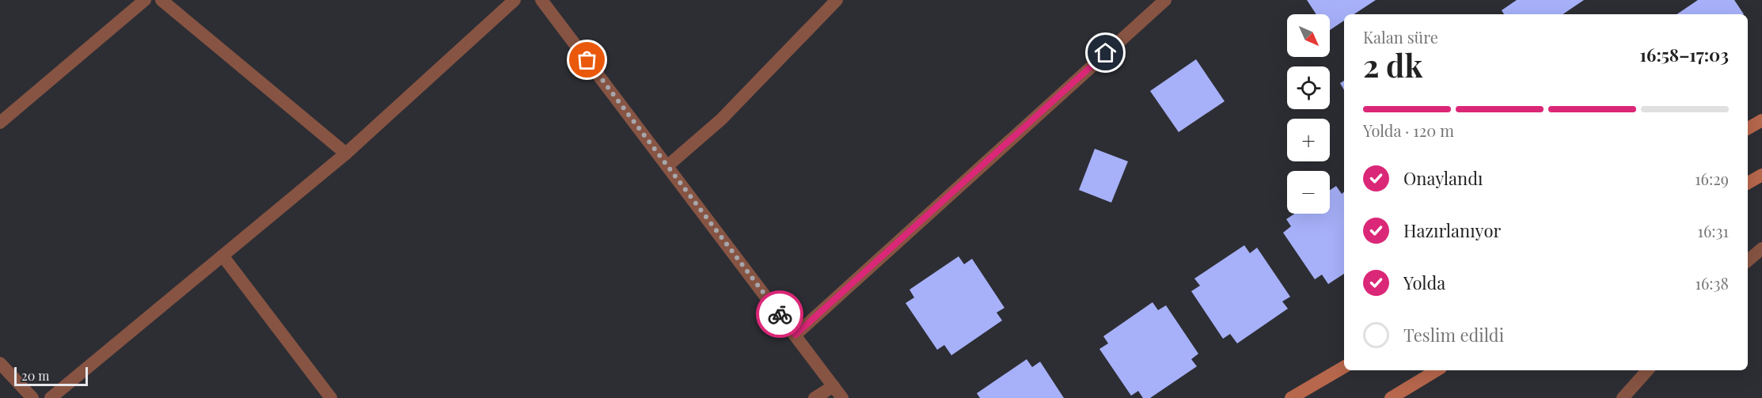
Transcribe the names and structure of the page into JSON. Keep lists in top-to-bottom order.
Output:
{
  "scale_bar": "20 m",
  "north": "bottom right",
  "page": {
    "map_buttons": ["+", "−"],
    "heading": ["2 dk", "Kalan süre", "16:58–17:03"],
    "bar": "Yolda · 120 m",
    "list": [
      ["Onaylandı", "16:29"],
      ["Hazırlanıyor", "16:31"],
      ["Yolda", "16:38"],
      "Teslim edildi"
    ],
    "scale": "20 m"
  }
}
